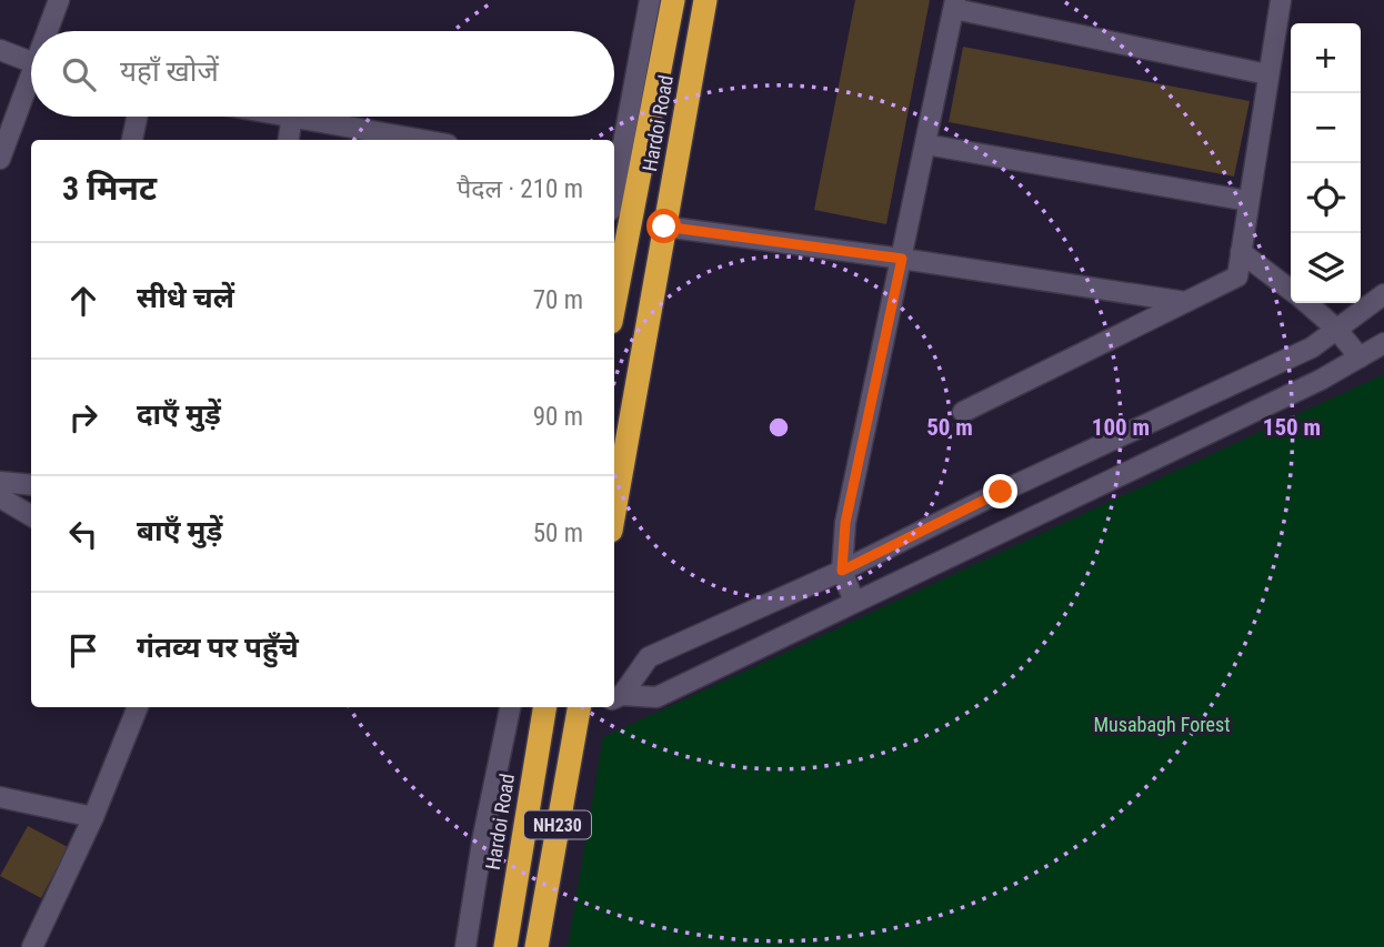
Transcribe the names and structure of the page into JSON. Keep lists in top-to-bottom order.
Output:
{
  "streets": {
    "highway": ["Hardoi Road", "NH230"]
  },
  "parks": ["Musabagh Forest"],
  "page": {
    "map_buttons": ["+", "−"],
    "search": "यहाँ खोजें",
    "heading": ["3 मिनट", "पैदल · 210 m"],
    "list": [
      ["सीधे चलें", "70 m"],
      ["दाएँ मुड़ें", "90 m"],
      ["बाएँ मुड़ें", "50 m"],
      "गंतव्य पर पहुँचे"
    ]
  },
  "rings": ["50 m", "100 m", "150 m"]
}
